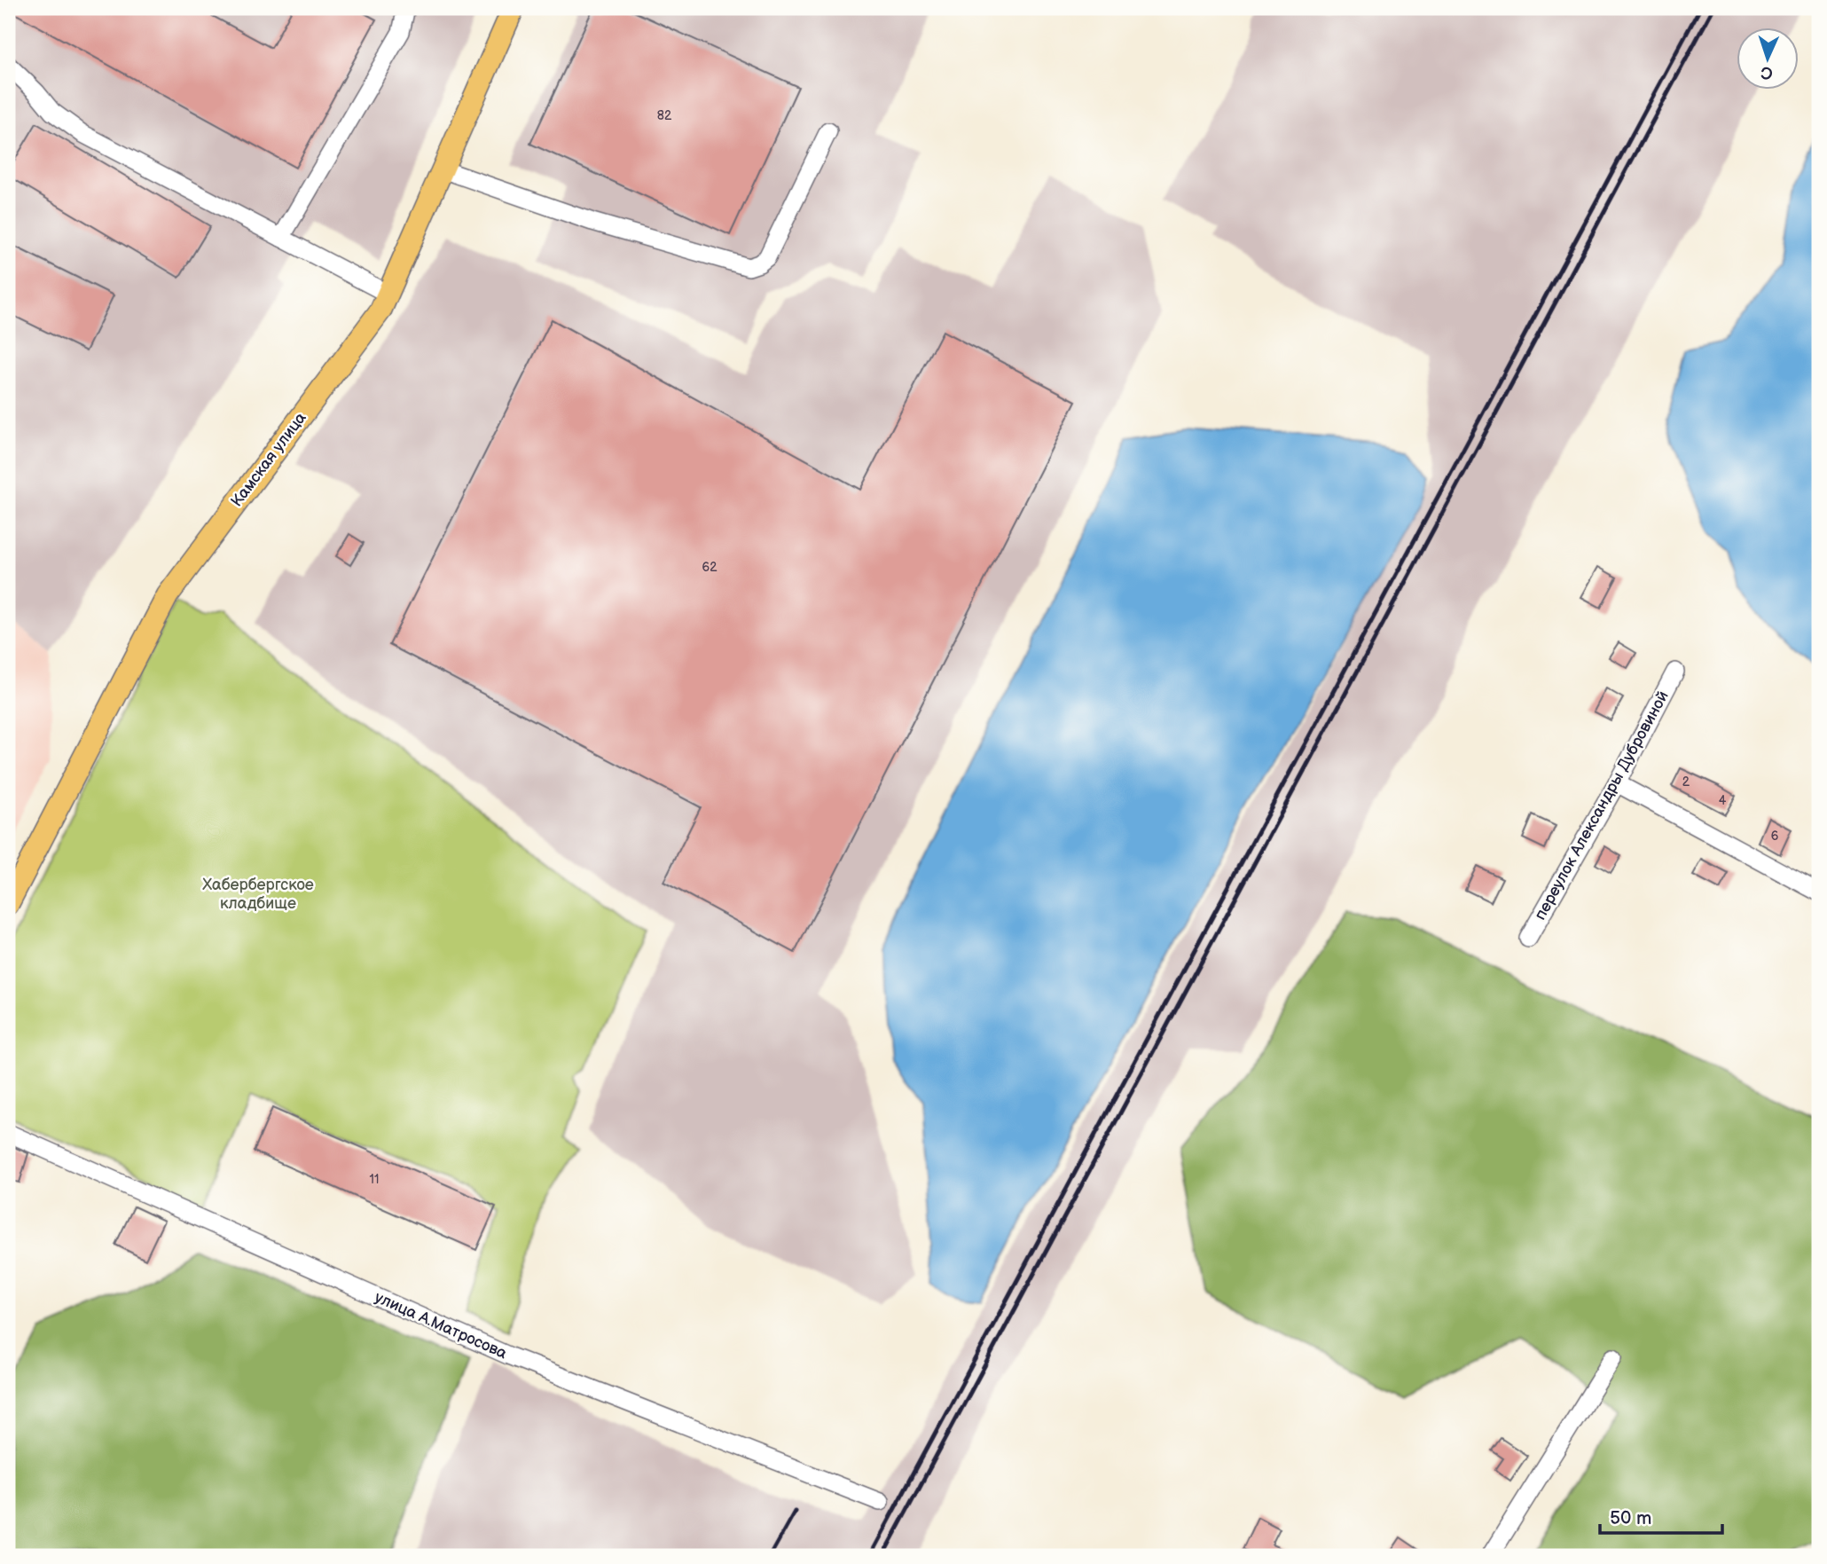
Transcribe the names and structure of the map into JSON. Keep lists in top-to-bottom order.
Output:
{
  "streets": {
    "main road": ["Камская улица"],
    "street": ["переулок Александры Дубровиной", "улица А.Матросова"]
  },
  "parks": ["Хабербергское кладбище"],
  "house_numbers": [
    "82",
    "62",
    "2",
    "4",
    "6",
    "11"
  ],
  "scale_bar": "50 m",
  "north": "bottom"
}
